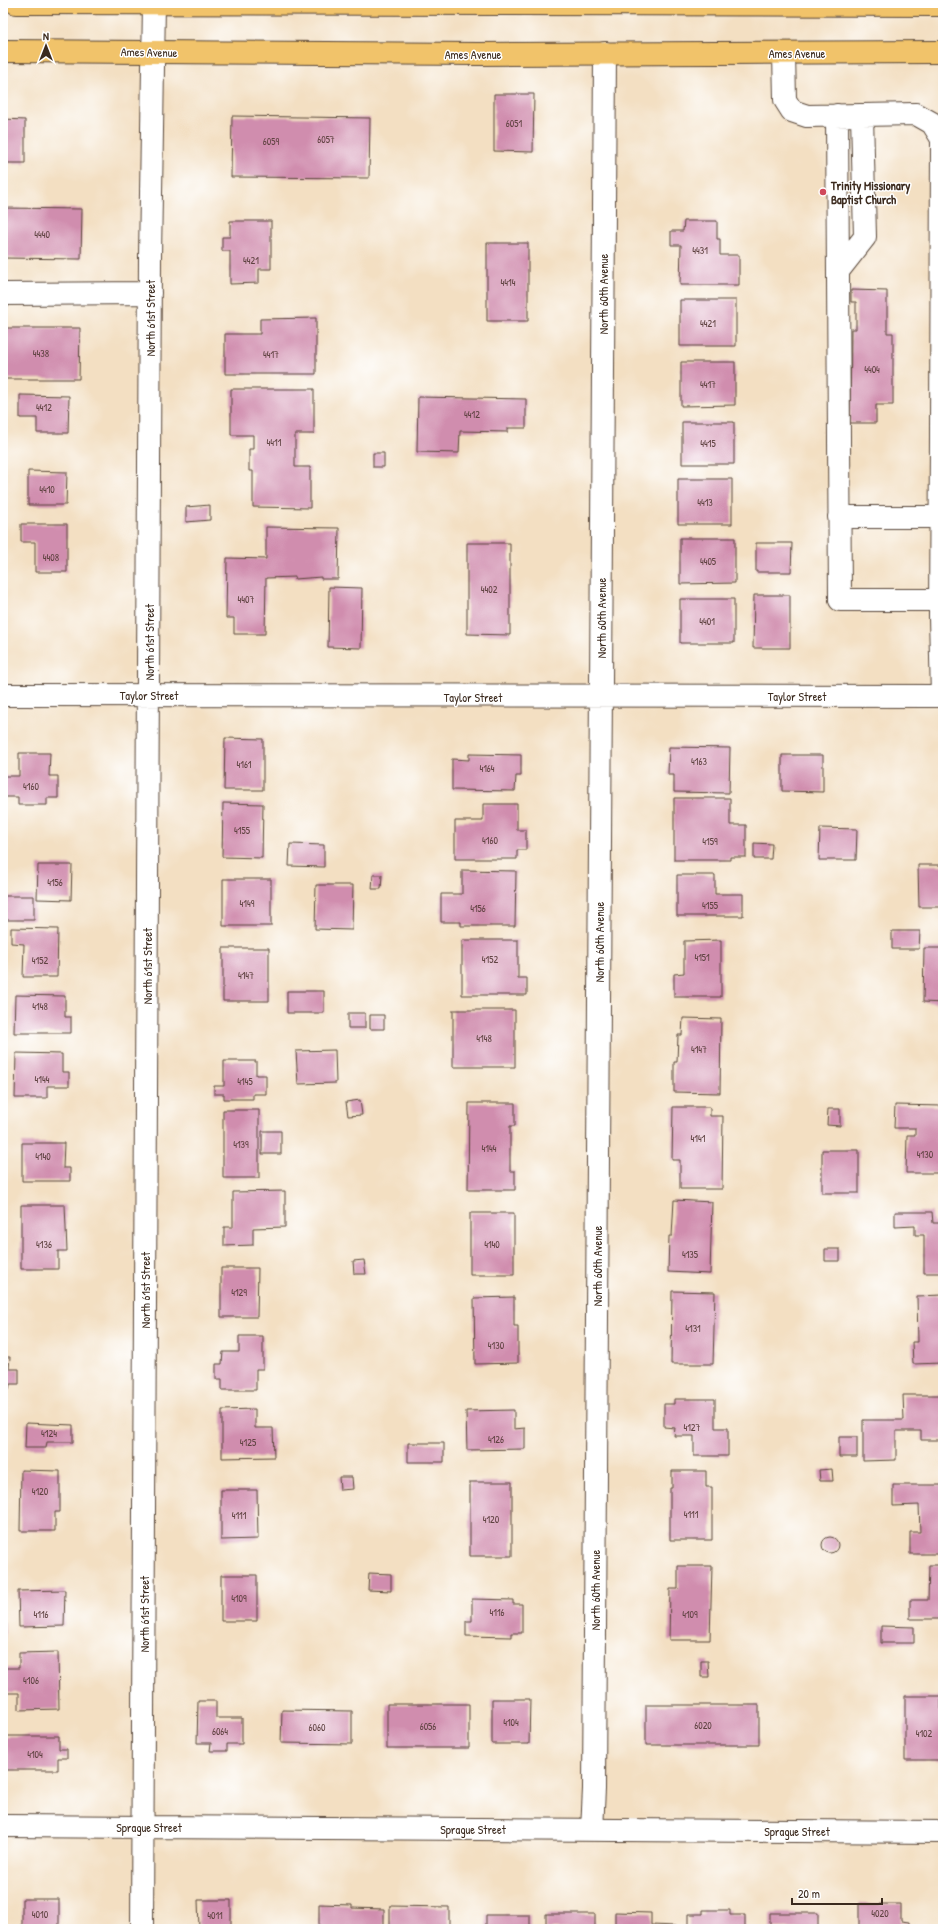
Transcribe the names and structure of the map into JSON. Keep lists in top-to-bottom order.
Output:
{
  "streets": {
    "main road": ["Ames Avenue"],
    "street": [
      "North 60th Avenue",
      "North 61st Street",
      "Taylor Street",
      "Sprague Street"
    ]
  },
  "crossings": [
    ["Ames Avenue", "North 60th Avenue"],
    ["Ames Avenue", "North 61st Street"],
    ["North 60th Avenue", "Taylor Street"],
    ["North 60th Avenue", "Sprague Street"],
    ["North 61st Street", "Taylor Street"],
    ["North 61st Street", "Sprague Street"]
  ],
  "places": ["Trinity Missionary Baptist Church"],
  "house_numbers": [
    "6051",
    "6057",
    "6059",
    "4440",
    "4431",
    "4421",
    "4414",
    "4421",
    "4438",
    "4417",
    "4404",
    "4417",
    "4412",
    "4412",
    "4411",
    "4415",
    "4410",
    "4413",
    "4408",
    "4405",
    "4402",
    "4407",
    "4401",
    "4163",
    "4161",
    "4164",
    "4160",
    "4155",
    "4160",
    "4159",
    "4156",
    "4149",
    "4155",
    "4156",
    "4151",
    "4152",
    "4152",
    "4147",
    "4148",
    "4148",
    "4147",
    "4144",
    "4145",
    "4141",
    "4139",
    "4144",
    "4130",
    "4140",
    "4136",
    "4140",
    "4135",
    "4129",
    "4131",
    "4130",
    "4127",
    "4124",
    "4126",
    "4125",
    "4120",
    "4111",
    "4111",
    "4120",
    "4109",
    "4116",
    "4116",
    "4109",
    "4106",
    "4104",
    "6020",
    "6056",
    "6060",
    "6064",
    "4102",
    "4104",
    "4020",
    "4010",
    "4011"
  ],
  "scale_bar": "20 m",
  "north": "top"
}
